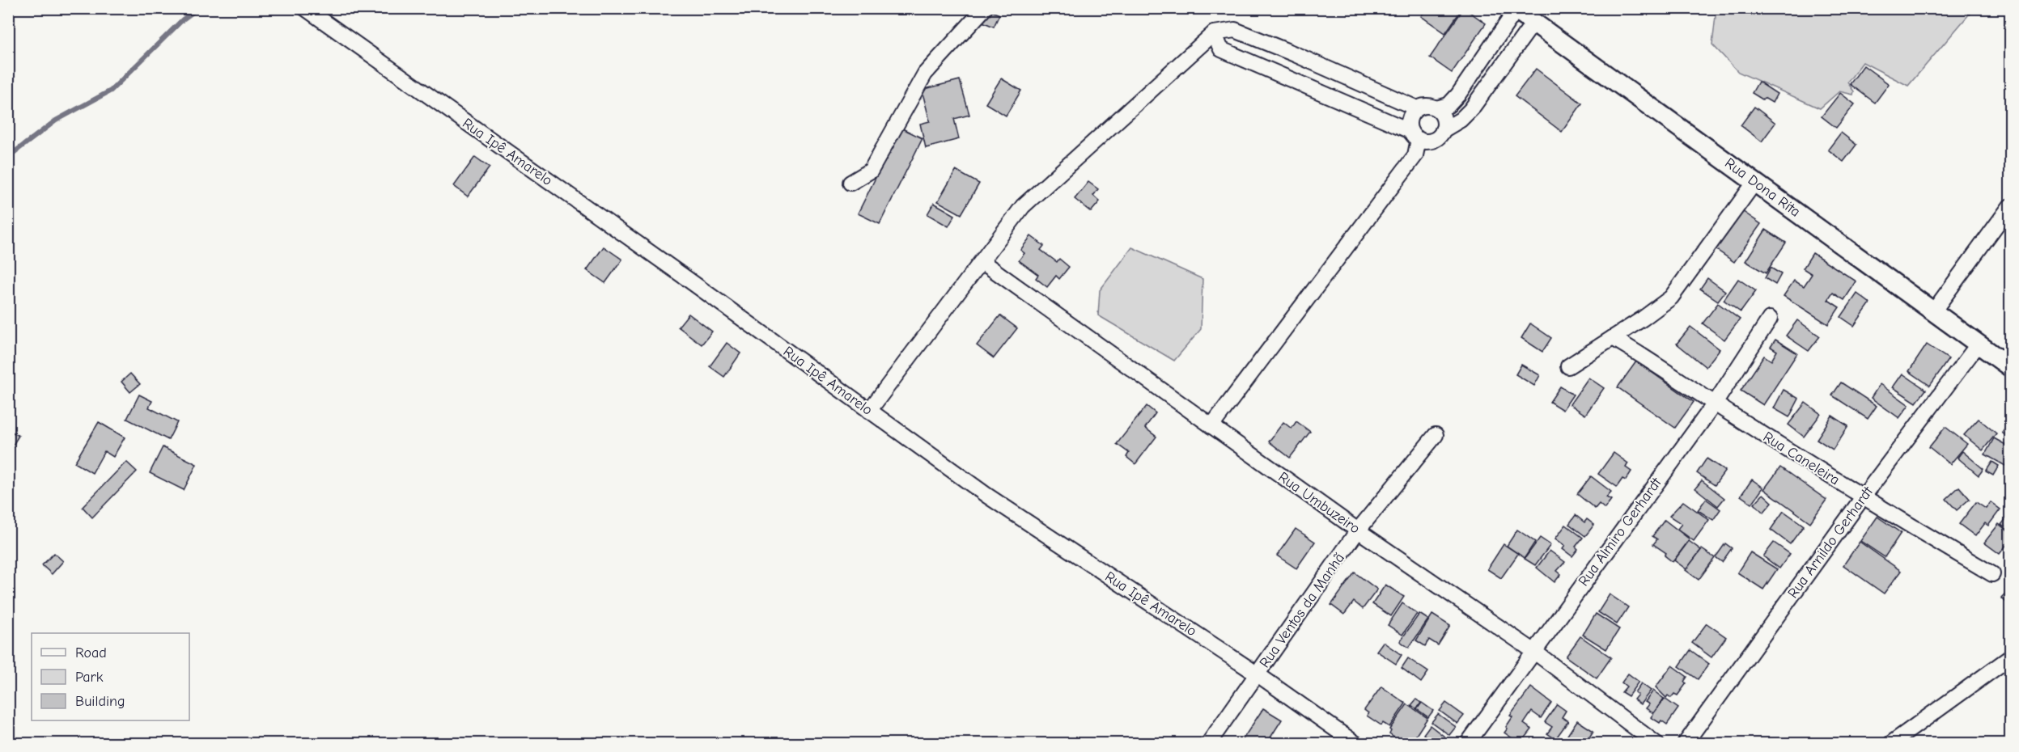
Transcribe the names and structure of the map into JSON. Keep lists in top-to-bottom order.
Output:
{
  "streets": {
    "main road": ["Rua Dona Rita"],
    "street": [
      "Rua Ipê Amarelo",
      "Rua Caneleira",
      "Rua Umbuzeiro",
      "Rua Almiro Gerhardt",
      "Rua Arnildo Gerhardt",
      "Rua Ventos da Manhã"
    ]
  },
  "crossings": [
    ["Rua Ipê Amarelo", "Rua Ventos da Manhã"],
    ["Rua Dona Rita", "Rua Arnildo Gerhardt"],
    ["Rua Caneleira", "Rua Almiro Gerhardt"],
    ["Rua Caneleira", "Rua Arnildo Gerhardt"],
    ["Rua Umbuzeiro", "Rua Almiro Gerhardt"],
    ["Rua Umbuzeiro", "Rua Ventos da Manhã"]
  ],
  "legend": ["Road", "Park", "Building"]
}
